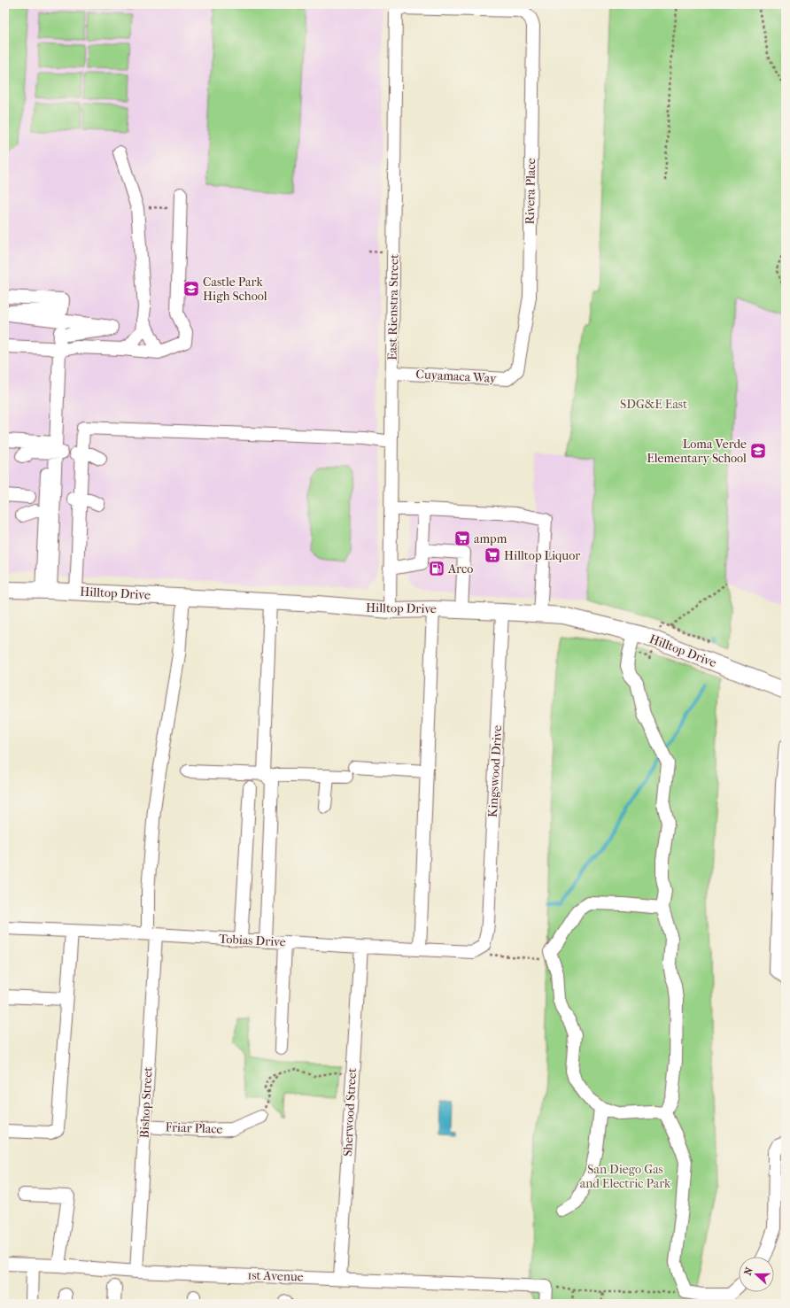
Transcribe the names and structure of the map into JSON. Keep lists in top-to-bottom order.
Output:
{
  "streets": {
    "main road": ["Hilltop Drive"],
    "street": [
      "Rivera Place",
      "East Rienstra Street",
      "Cuyamaca Way",
      "Kingswood Drive",
      "Tobias Drive",
      "Bishop Street",
      "Sherwood Street",
      "Friar Place",
      "1st Avenue"
    ]
  },
  "crossings": [
    ["Rivera Place", "East Rienstra Street"],
    ["Rivera Place", "Cuyamaca Way"],
    ["East Rienstra Street", "Cuyamaca Way"],
    ["East Rienstra Street", "Hilltop Drive"],
    ["Hilltop Drive", "Kingswood Drive"],
    ["Hilltop Drive", "Bishop Street"],
    ["Kingswood Drive", "Tobias Drive"],
    ["Tobias Drive", "Bishop Street"],
    ["Tobias Drive", "Sherwood Street"],
    ["Bishop Street", "Friar Place"],
    ["Bishop Street", "1st Avenue"],
    ["Sherwood Street", "1st Avenue"]
  ],
  "parks": ["SDG&E East", "San Diego Gas and Electric Park"],
  "places": {
    "school or university": ["Castle Park High School", "Loma Verde Elementary School"],
    "supermarket": ["ampm", "Hilltop Liquor"],
    "fuel station": ["Arco"]
  },
  "north": "left"
}
